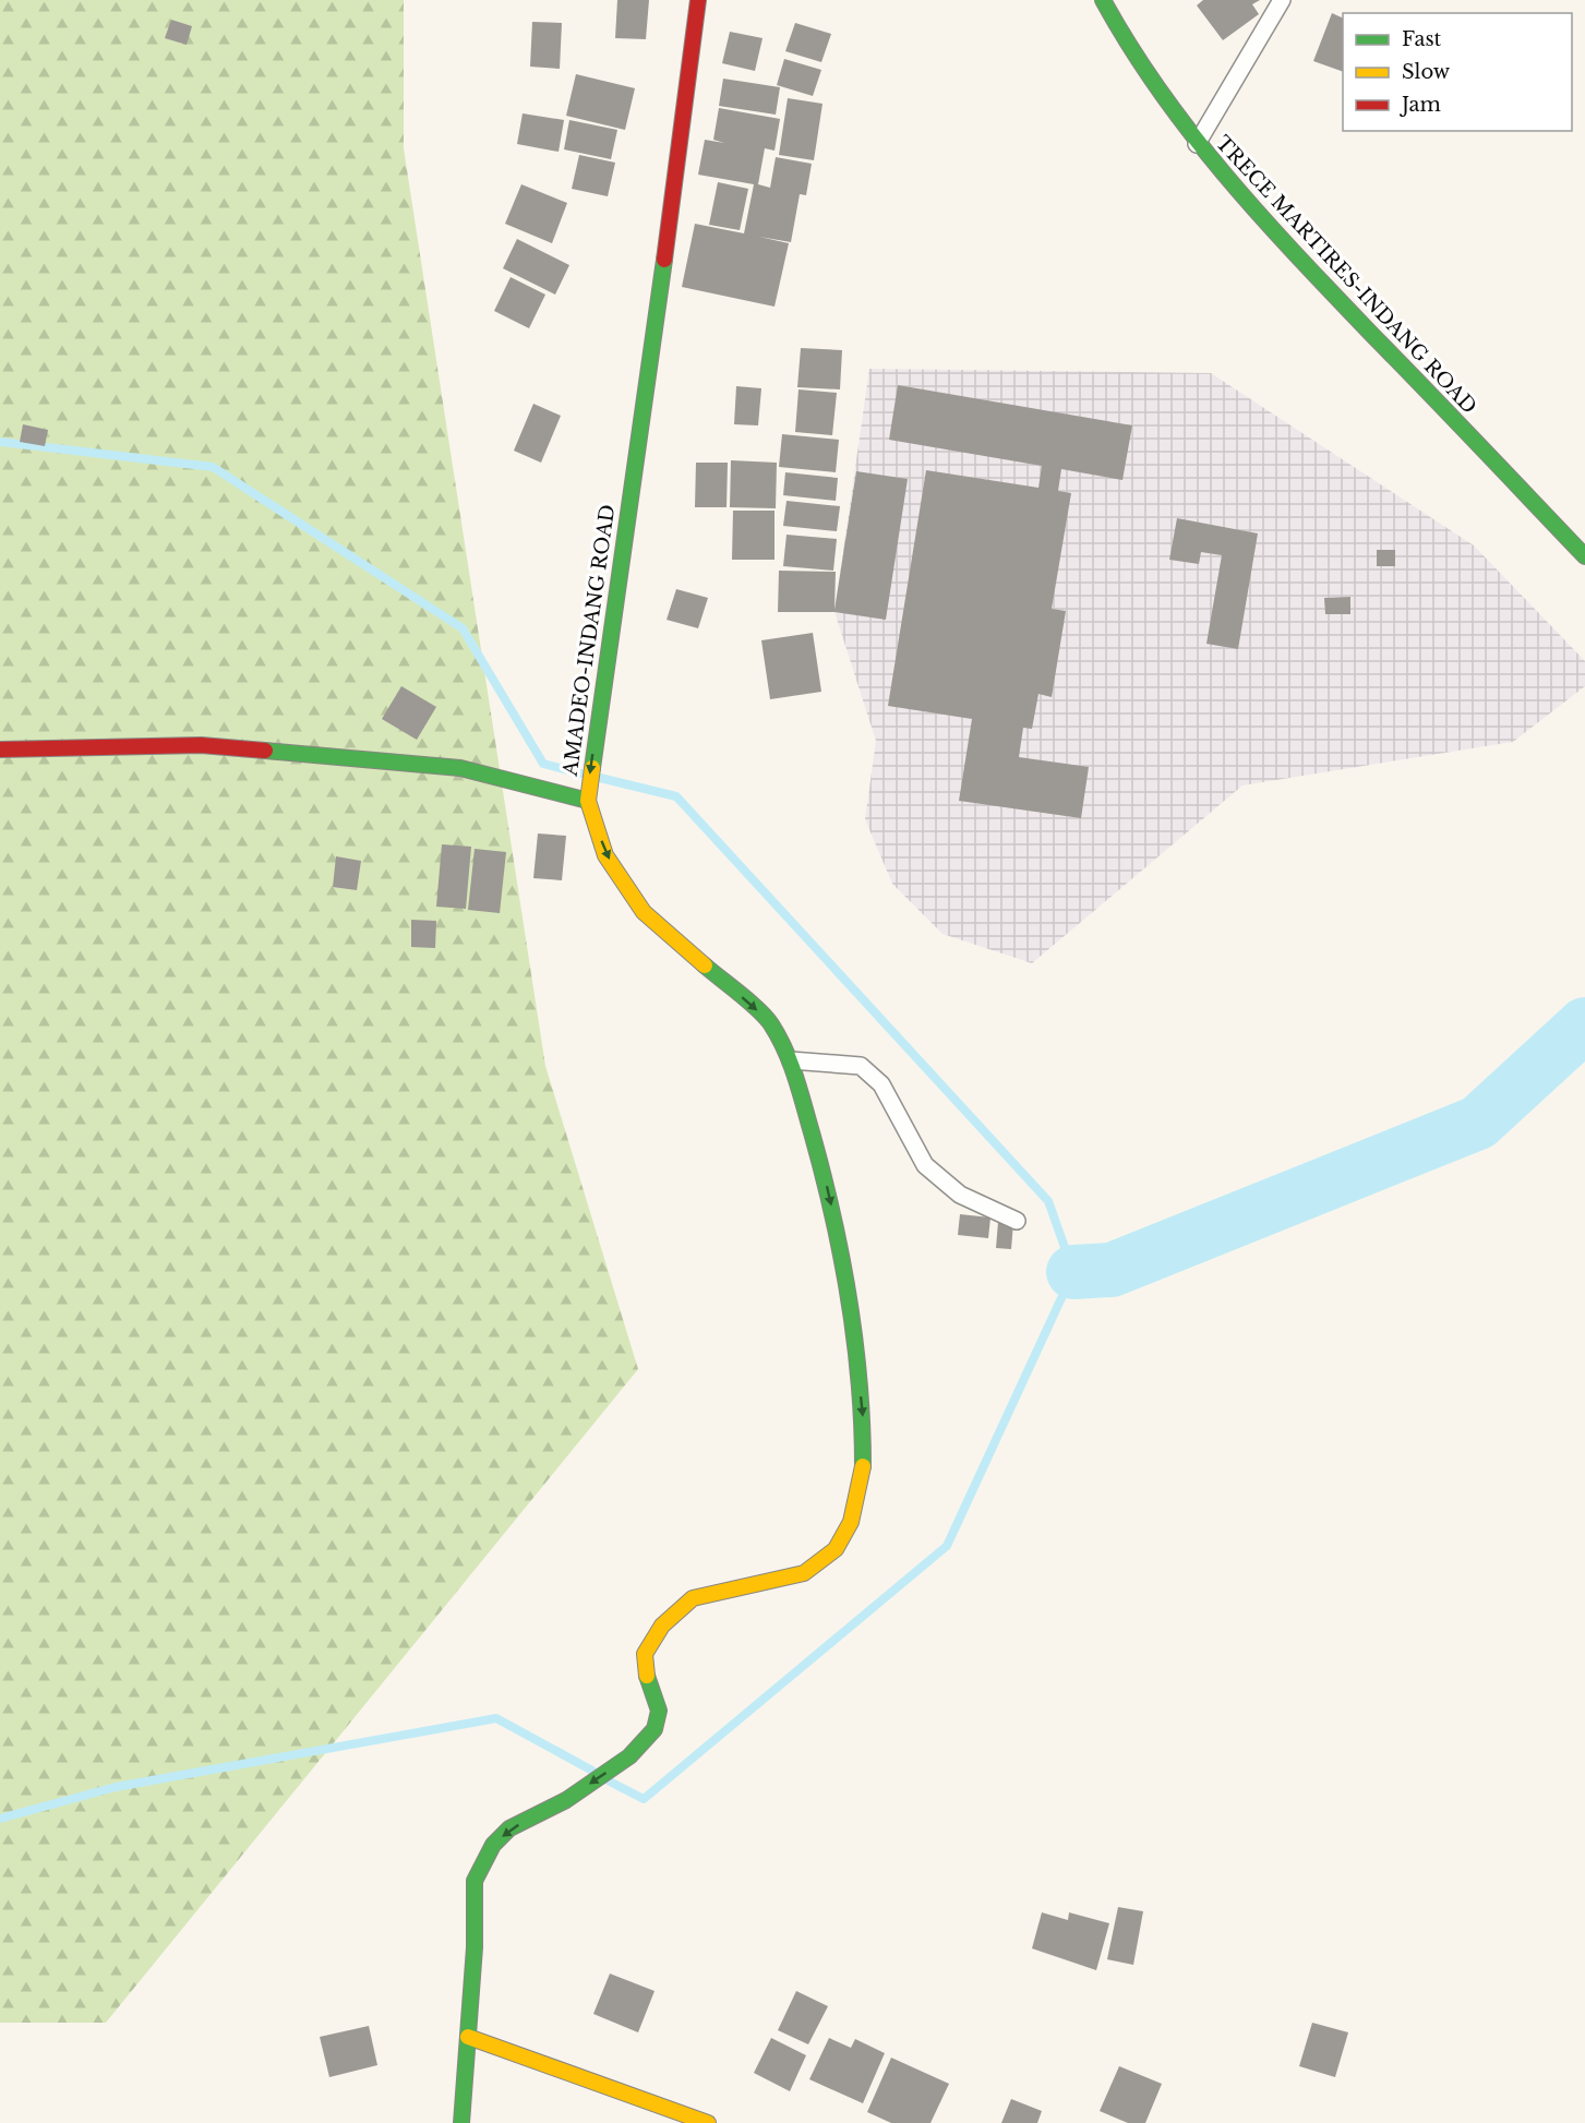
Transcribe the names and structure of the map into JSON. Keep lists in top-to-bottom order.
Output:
{
  "streets": {
    "street": ["TRECE MARTIRES-INDANG ROAD", "AMADEO-INDANG ROAD"]
  },
  "one_way": ["AMADEO-INDANG ROAD"],
  "legend": ["Fast", "Slow", "Jam"]
}
